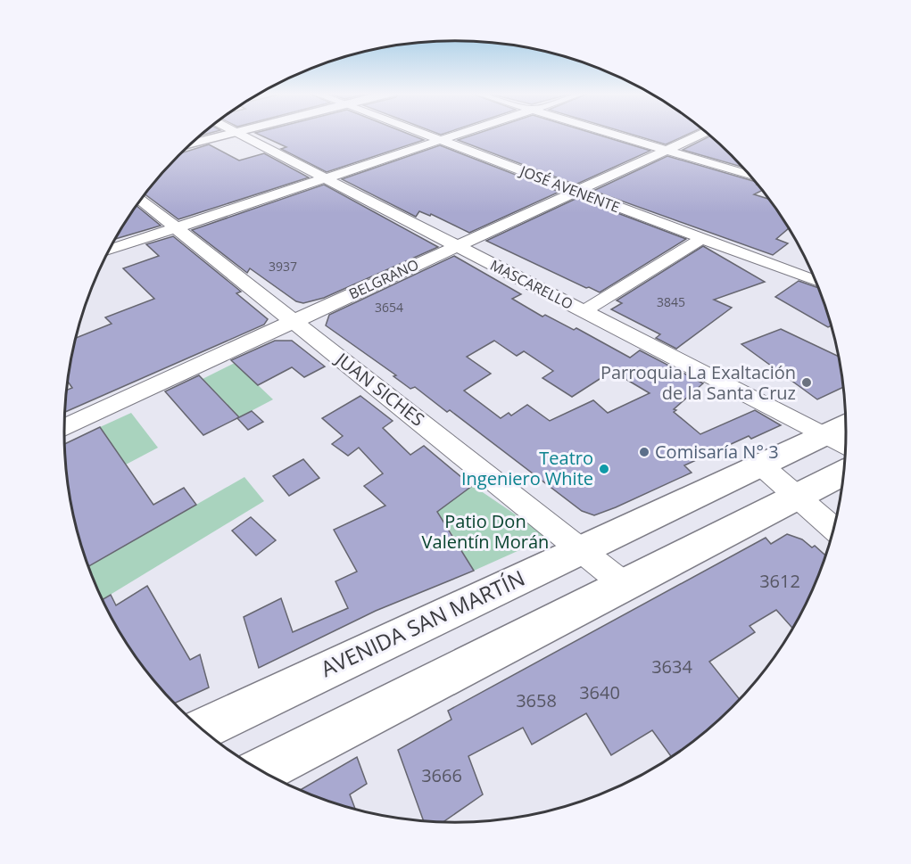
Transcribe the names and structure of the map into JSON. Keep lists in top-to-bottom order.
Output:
{
  "streets": {
    "main road": ["AVENIDA SAN MARTÍN"],
    "street": [
      "JOSÉ AVENENTE",
      "BELGRANO",
      "MASCARELLO",
      "JUAN SICHES"
    ]
  },
  "crossings": [
    ["JOSÉ AVENENTE", "BELGRANO"],
    ["BELGRANO", "MASCARELLO"],
    ["BELGRANO", "JUAN SICHES"],
    ["MASCARELLO", "AVENIDA SAN MARTÍN"],
    ["JUAN SICHES", "AVENIDA SAN MARTÍN"]
  ],
  "parks": ["Patio Don Valentín Morán"],
  "places": ["Parroquia La Exaltación de la Santa Cruz", "Comisaría N° 3", "Teatro Ingeniero White"],
  "house_numbers": [
    "3937",
    "3845",
    "3654",
    "3612",
    "3634",
    "3640",
    "3658",
    "3666"
  ]
}
